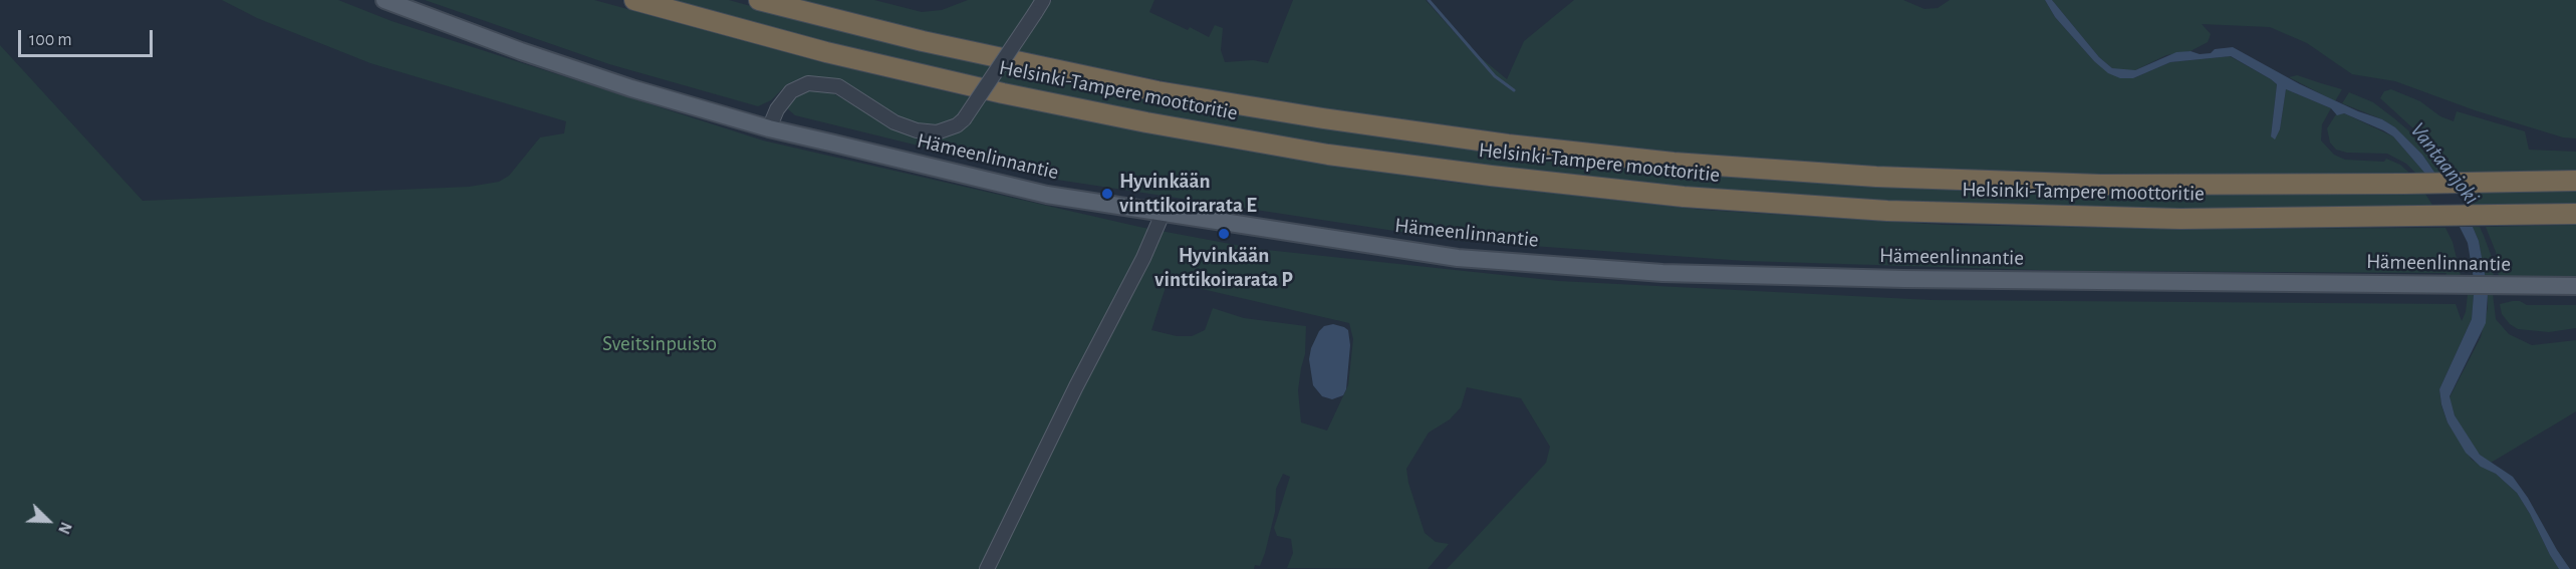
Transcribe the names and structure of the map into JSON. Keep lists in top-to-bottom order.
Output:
{
  "streets": {
    "highway": ["Helsinki-Tampere moottoritie"],
    "main road": ["Hämeenlinnantie"]
  },
  "water": ["Vantaanjoki"],
  "parks": ["Sveitsinpuisto"],
  "places": ["Hyvinkään vinttikoirarata E", "Hyvinkään vinttikoirarata P"],
  "scale_bar": "100 m",
  "north": "bottom right"
}
